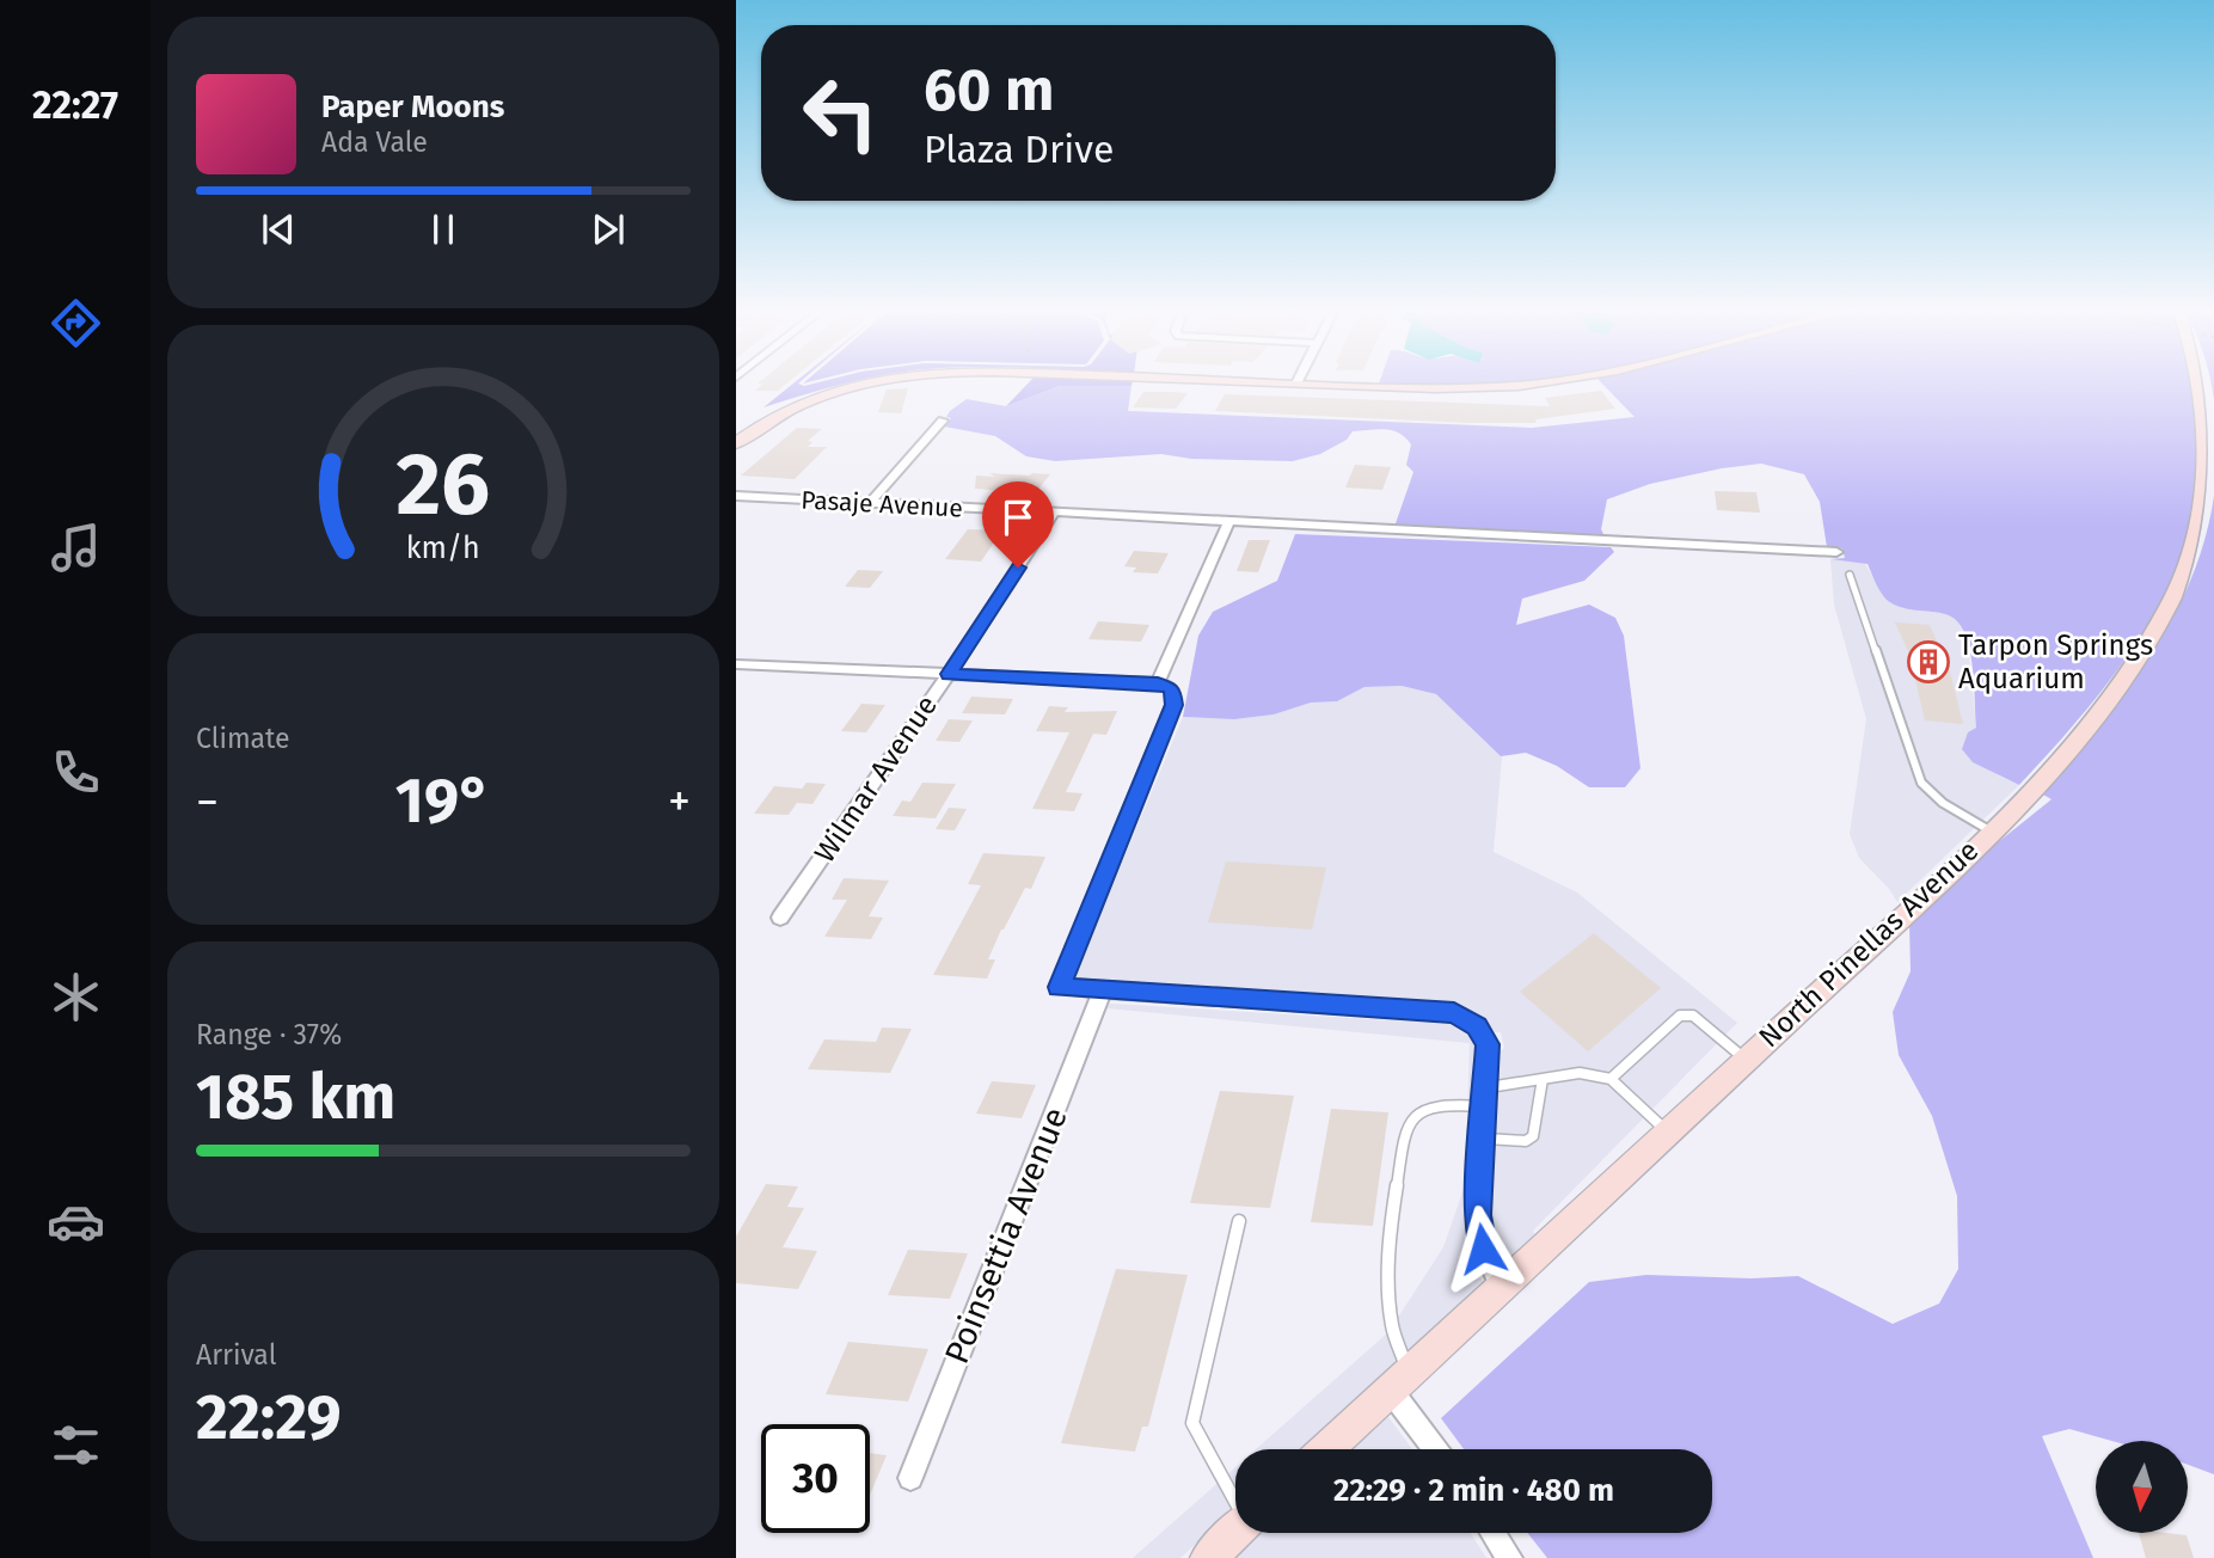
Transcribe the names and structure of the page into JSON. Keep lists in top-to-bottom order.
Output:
{
  "streets": {
    "main road": ["North Pinellas Avenue"],
    "street": ["Pasaje Avenue", "Wilmar Avenue", "Poinsettia Avenue"]
  },
  "crossings": [
    ["Pasaje Avenue", "Wilmar Avenue"]
  ],
  "places": {
    "building": ["Tarpon Springs Aquarium"]
  },
  "north": "bottom",
  "page": {
    "tabs": "22:27",
    "turn": ["60 m", "Plaza Drive"],
    "song": ["Paper Moons", "Ada Vale"],
    "tile": [
      "Climate",
      ["Range · 37%", "185 km"],
      ["Arrival", "22:29"]
    ],
    "heat": ["−", "19°", "+"],
    "limit": "30",
    "trip": "22:29 · 2 min · 480 m",
    "gauge": ["26", "km/h"]
  }
}
